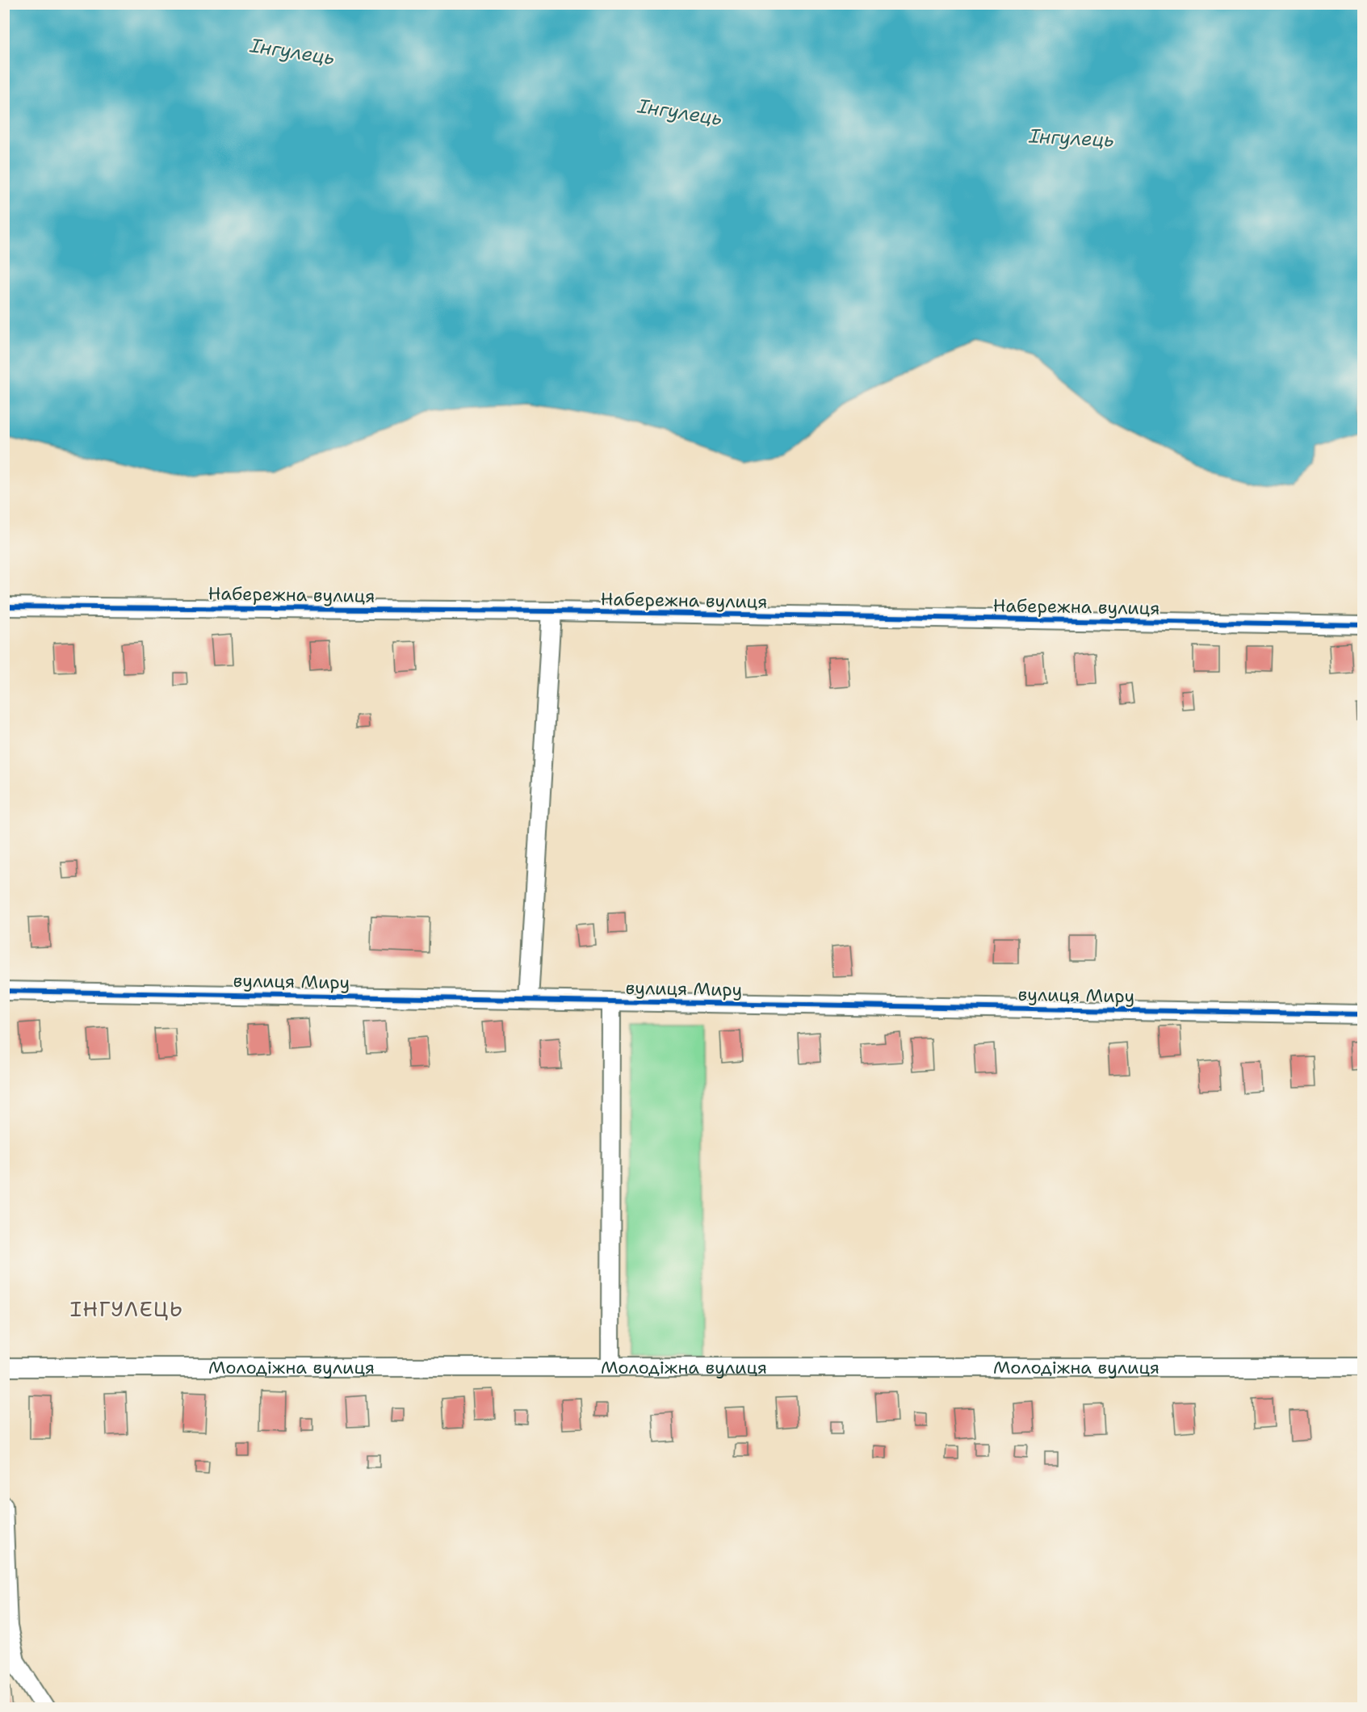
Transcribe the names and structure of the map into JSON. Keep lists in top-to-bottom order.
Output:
{
  "streets": {
    "street": ["Набережна вулиця", "вулиця Миру", "Молодіжна вулиця"]
  },
  "districts": ["ІНГУЛЕЦЬ"],
  "water": ["Інгулець"]
}
